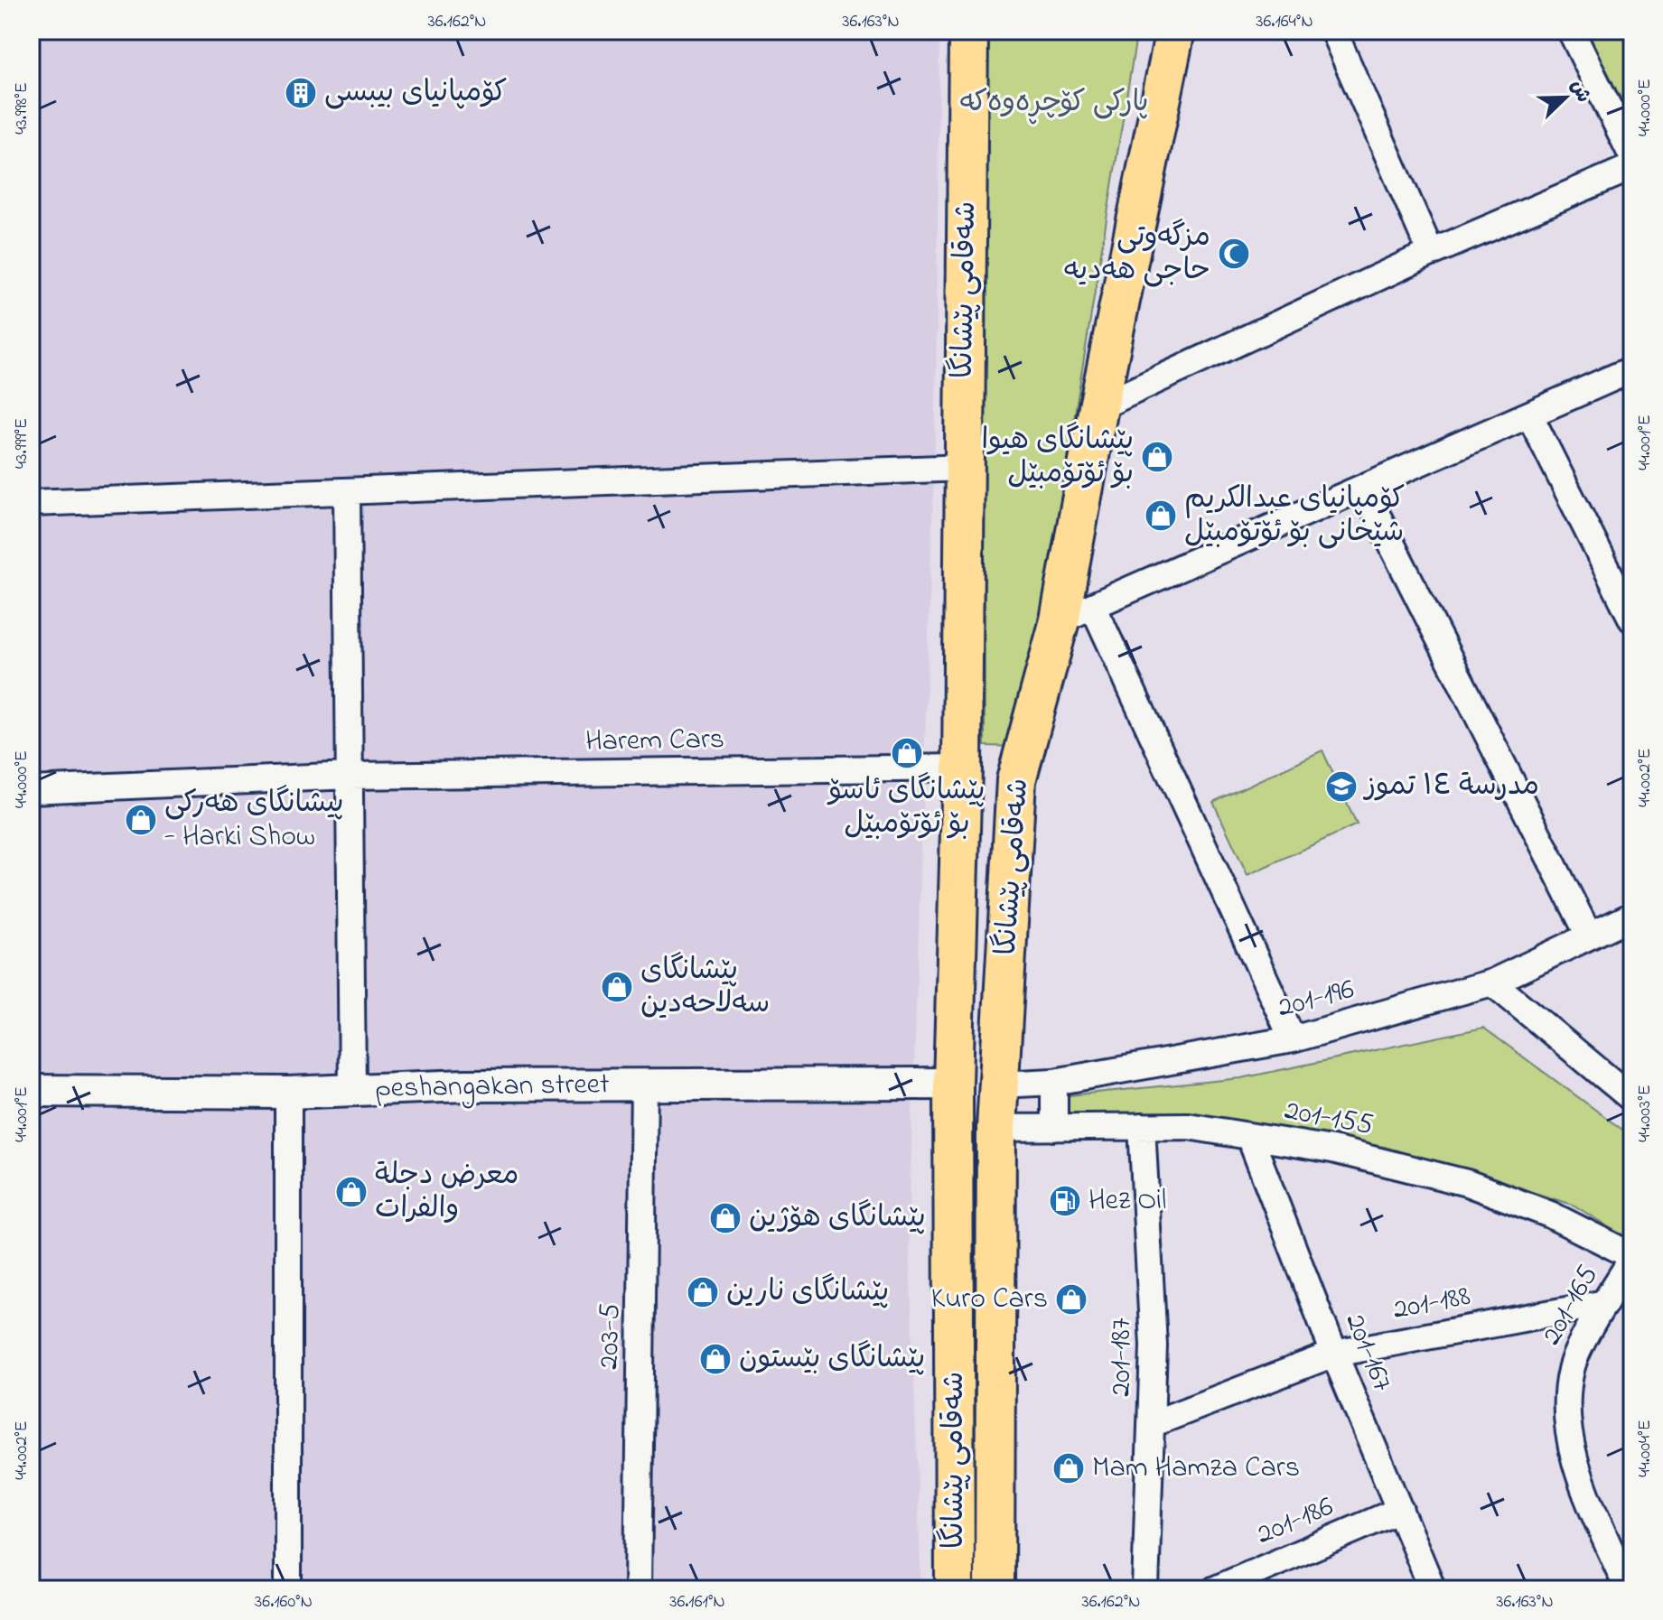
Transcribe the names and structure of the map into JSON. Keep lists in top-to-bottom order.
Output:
{
  "streets": {
    "main road": ["شەقامی پێشانگا"],
    "street": [
      "Harem Cars",
      "201-196",
      "peshangakan street",
      "201-155",
      "201-188",
      "201-165",
      "203-5",
      "201-167",
      "201-187",
      "201-186"
    ]
  },
  "crossings": [
    ["شەقامی پێشانگا", "Harem Cars"],
    ["شەقامی پێشانگا", "201-196"],
    ["شەقامی پێشانگا", "peshangakan street"],
    ["شەقامی پێشانگا", "201-155"],
    ["peshangakan street", "203-5"],
    ["201-155", "201-165"],
    ["201-155", "201-167"],
    ["201-155", "201-187"],
    ["201-188", "201-165"],
    ["201-188", "201-167"],
    ["201-188", "201-187"],
    ["201-167", "201-186"]
  ],
  "parks": ["پارکی کۆچڕەوەکە"],
  "places": {
    "building": ["كۆمپانیای بیبسی"],
    "mosque": ["مزگەوتی حاجی هەدیە"],
    "shop": [
      "پێشانگای هیوا بۆ ئۆتۆمبێل",
      "کۆمپانیای عبدالكريم شێخانی بۆ ئۆتۆمبێل",
      "پێشانگای ئاسۆ بۆ ئۆتۆمبێل",
      "پیشانگای هەرکی - Harki Show",
      "پێشانگای سەلاحەدین",
      "معرض دجلة والفرات",
      "پێشانگای هۆژین",
      "پێشانگای نارین",
      "Kuro Cars",
      "پێشانگای بێستون",
      "Mam Hamza Cars"
    ],
    "school or university": ["مدرسة ١٤ تموز"],
    "fuel station": ["Hez Oil"]
  },
  "north": "top right",
  "coordinates": [
    "36.162°N",
    "36.163°N",
    "36.164°N",
    "44.000°E",
    "43.998°E",
    "44.001°E",
    "43.999°E",
    "44.002°E",
    "44.003°E",
    "44.004°E",
    "36.160°N",
    "36.161°N"
  ]
}
